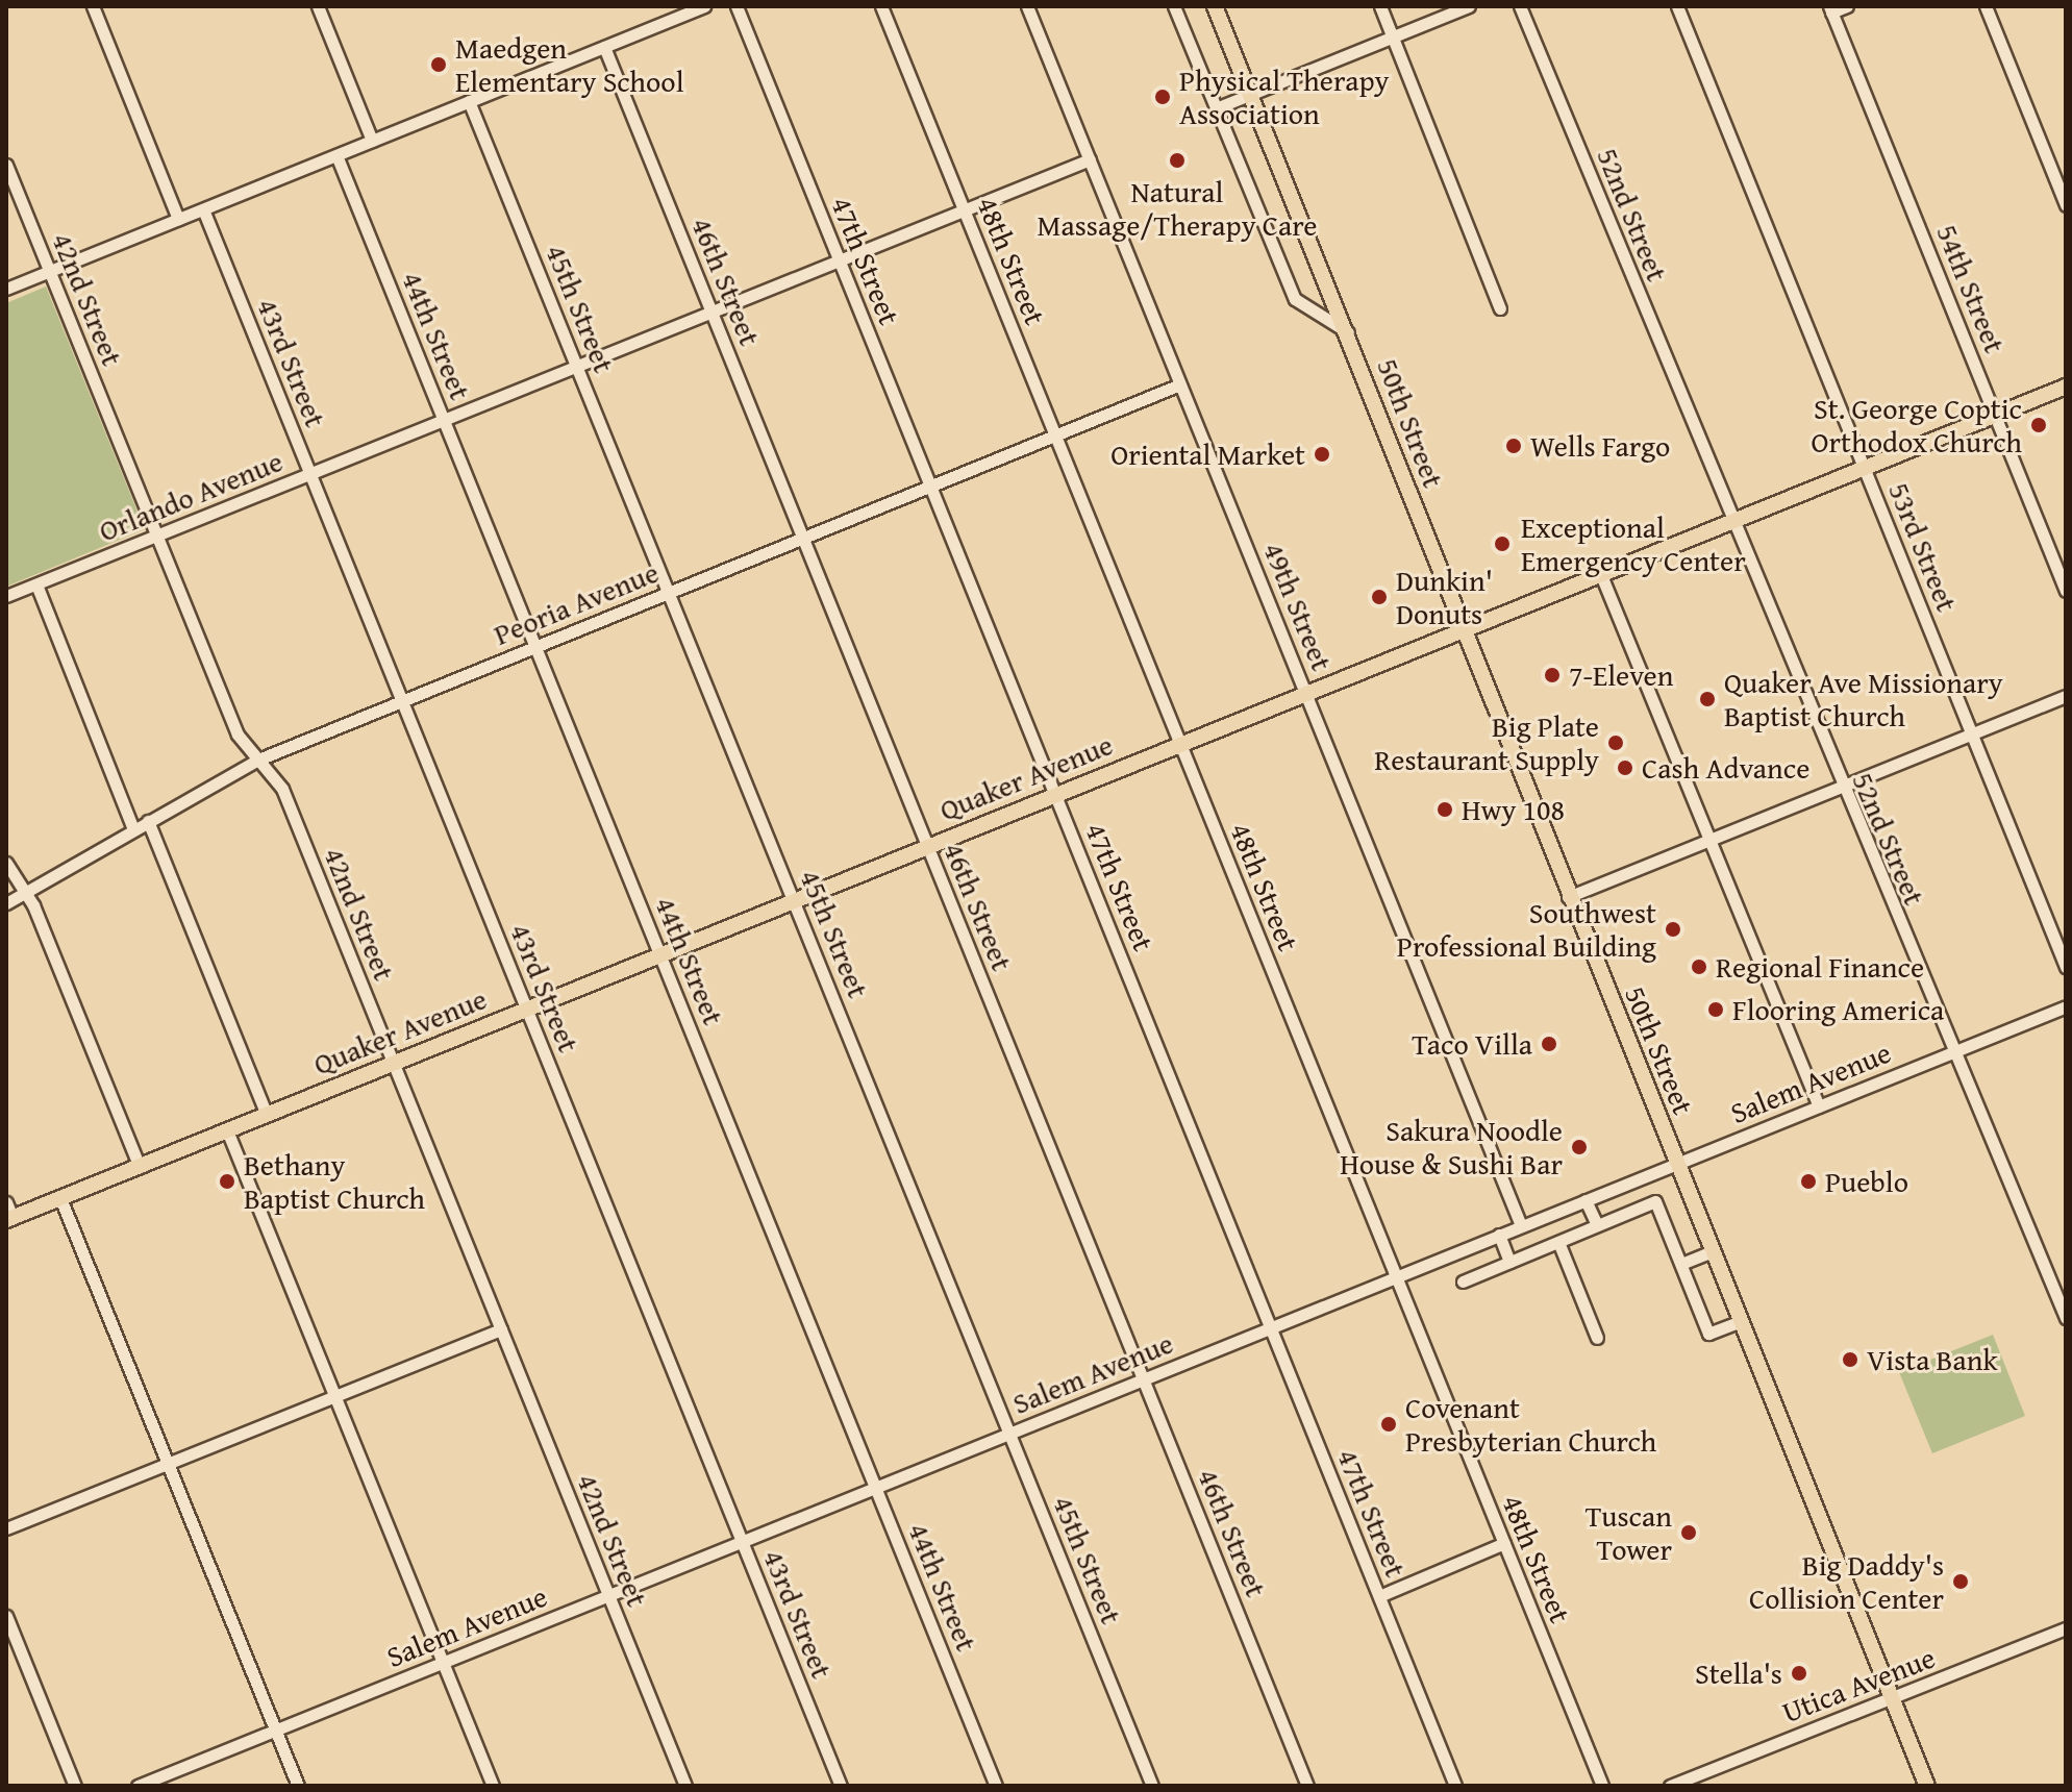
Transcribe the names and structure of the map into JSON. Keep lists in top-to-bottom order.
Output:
{
  "streets": {
    "main road": ["50th Street", "Quaker Avenue"],
    "street": [
      "52nd Street",
      "47th Street",
      "48th Street",
      "46th Street",
      "54th Street",
      "42nd Street",
      "45th Street",
      "44th Street",
      "43rd Street",
      "Orlando Avenue",
      "53rd Street",
      "Peoria Avenue",
      "49th Street",
      "Salem Avenue",
      "Utica Avenue"
    ]
  },
  "crossings": [
    ["52nd Street", "Quaker Avenue"],
    ["52nd Street", "Salem Avenue"],
    ["47th Street", "Orlando Avenue"],
    ["47th Street", "Peoria Avenue"],
    ["47th Street", "Quaker Avenue"],
    ["47th Street", "Salem Avenue"],
    ["48th Street", "Orlando Avenue"],
    ["48th Street", "Peoria Avenue"],
    ["48th Street", "Quaker Avenue"],
    ["48th Street", "Salem Avenue"],
    ["46th Street", "Orlando Avenue"],
    ["46th Street", "Peoria Avenue"],
    ["46th Street", "Quaker Avenue"],
    ["46th Street", "Salem Avenue"],
    ["54th Street", "Quaker Avenue"],
    ["42nd Street", "Orlando Avenue"],
    ["42nd Street", "Peoria Avenue"],
    ["42nd Street", "Quaker Avenue"],
    ["42nd Street", "Salem Avenue"],
    ["45th Street", "Orlando Avenue"],
    ["45th Street", "Peoria Avenue"],
    ["45th Street", "Quaker Avenue"],
    ["45th Street", "Salem Avenue"],
    ["44th Street", "Orlando Avenue"],
    ["44th Street", "Peoria Avenue"],
    ["44th Street", "Quaker Avenue"],
    ["44th Street", "Salem Avenue"],
    ["43rd Street", "Orlando Avenue"],
    ["43rd Street", "Peoria Avenue"],
    ["43rd Street", "Quaker Avenue"],
    ["43rd Street", "Salem Avenue"],
    ["50th Street", "Quaker Avenue"],
    ["50th Street", "Salem Avenue"],
    ["50th Street", "Utica Avenue"],
    ["Orlando Avenue", "49th Street"],
    ["53rd Street", "Quaker Avenue"],
    ["Peoria Avenue", "49th Street"],
    ["49th Street", "Quaker Avenue"],
    ["49th Street", "Salem Avenue"]
  ],
  "places": [
    "Maedgen Elementary School",
    "Physical Therapy Association",
    "Natural Massage/Therapy Care",
    "St. George Coptic Orthodox Church",
    "Wells Fargo",
    "Oriental Market",
    "Exceptional Emergency Center",
    "Dunkin' Donuts",
    "7-Eleven",
    "Quaker Ave Missionary Baptist Church",
    "Big Plate Restaurant Supply",
    "Cash Advance",
    "Hwy 108",
    "Southwest Professional Building",
    "Regional Finance",
    "Flooring America",
    "Taco Villa",
    "Sakura Noodle House & Sushi Bar",
    "Bethany Baptist Church",
    "Pueblo",
    "Vista Bank",
    "Covenant Presbyterian Church",
    "Tuscan Tower",
    "Big Daddy's Collision Center",
    "Stella's"
  ]
}
